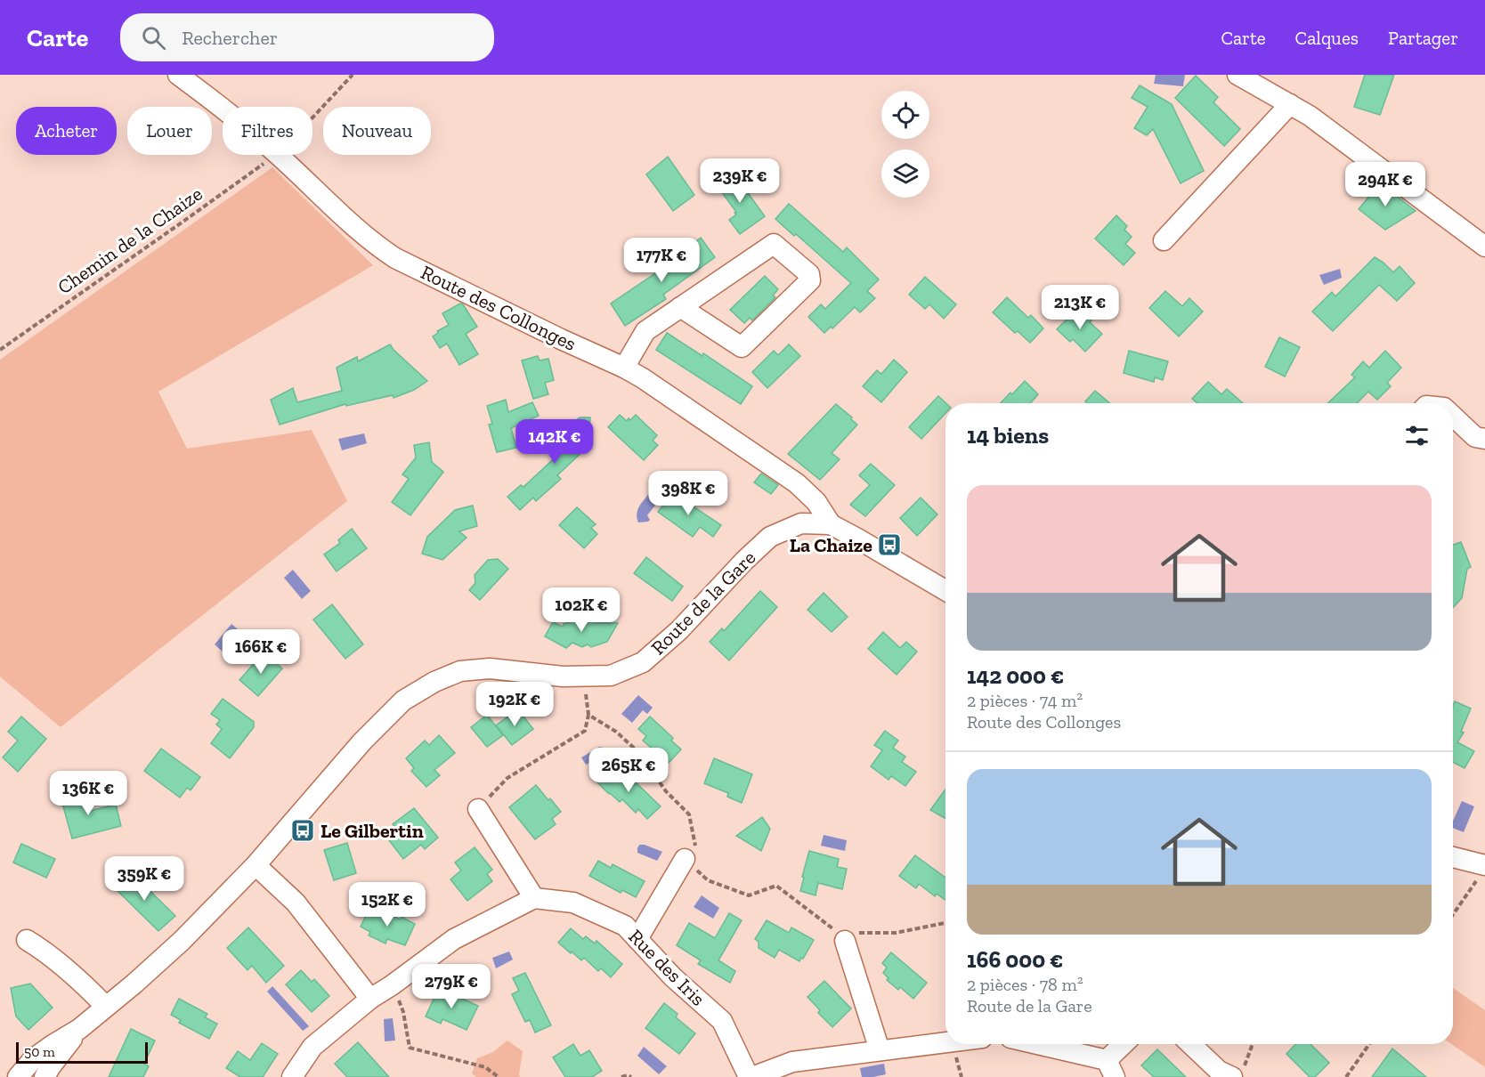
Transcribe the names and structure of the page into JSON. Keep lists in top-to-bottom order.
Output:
{
  "streets": {
    "street": ["Route des Collonges", "Route de la Gare", "Rue des Iris"],
    "path": ["Chemin de la Chaize"]
  },
  "crossings": [
    ["Route des Collonges", "Route de la Gare"]
  ],
  "places": {
    "bus stop": ["La Chaize", "Le Gilbertin"]
  },
  "scale_bar": "50 m",
  "page": {
    "header": "Carte",
    "search": "Rechercher",
    "nav": ["Carte", "Calques", "Partager"],
    "chip": [
      "Acheter",
      "Louer",
      "Filtres",
      "Nouveau"
    ],
    "price": [
      "239K €",
      "294K €",
      "177K €",
      "213K €",
      "142K €",
      "398K €",
      "102K €",
      "166K €",
      "192K €",
      "265K €",
      "136K €",
      "359K €",
      "152K €",
      "279K €"
    ],
    "heading": "14 biens",
    "list": [
      {
        "name": "142 000 €",
        "note": "2 pièces · 74 m² · Route des Collonges"
      },
      {
        "name": "166 000 €",
        "note": "2 pièces · 78 m² · Route de la Gare"
      }
    ],
    "scale": "50 m"
  }
}
